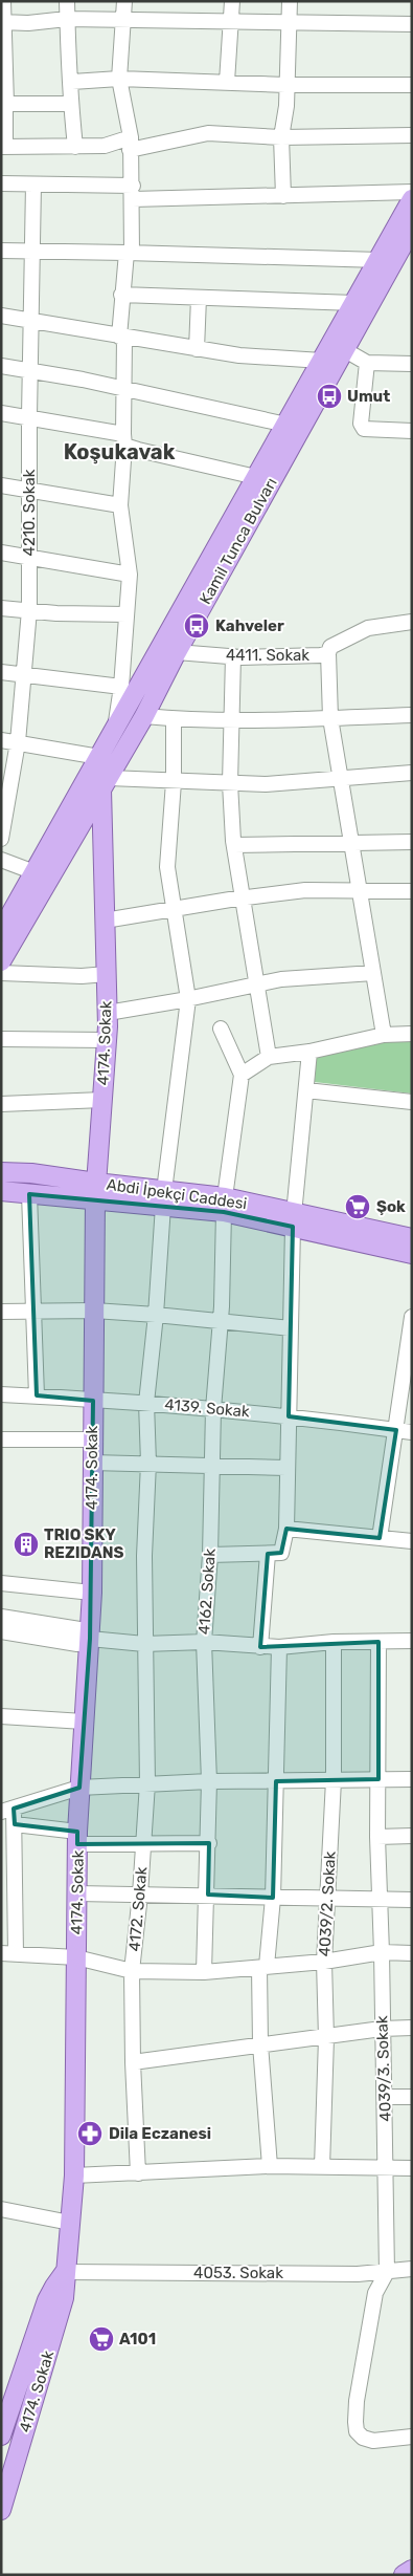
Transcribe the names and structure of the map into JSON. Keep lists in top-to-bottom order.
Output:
{
  "streets": {
    "main road": ["Kamil Tunca Bulvarı", "4174. Sokak", "Abdi İpekçi Caddesi"],
    "street": [
      "4210. Sokak",
      "4411. Sokak",
      "4139. Sokak",
      "4162. Sokak",
      "4039/2. Sokak",
      "4172. Sokak",
      "4039/3. Sokak",
      "4053. Sokak"
    ]
  },
  "crossings": [
    ["Kamil Tunca Bulvarı", "4411. Sokak"],
    ["Kamil Tunca Bulvarı", "4174. Sokak"],
    ["4174. Sokak", "Abdi İpekçi Caddesi"],
    ["4174. Sokak", "4139. Sokak"],
    ["4174. Sokak", "4053. Sokak"],
    ["Abdi İpekçi Caddesi", "4162. Sokak"],
    ["Abdi İpekçi Caddesi", "4172. Sokak"],
    ["4139. Sokak", "4162. Sokak"],
    ["4139. Sokak", "4172. Sokak"],
    ["4039/3. Sokak", "4053. Sokak"]
  ],
  "districts": ["Koşukavak"],
  "places": {
    "bus stop": ["Umut", "Kahveler"],
    "supermarket": ["Şok", "A101"],
    "building": ["TRIO SKY REZIDANS"],
    "pharmacy": ["Dila Eczanesi"]
  }
}
